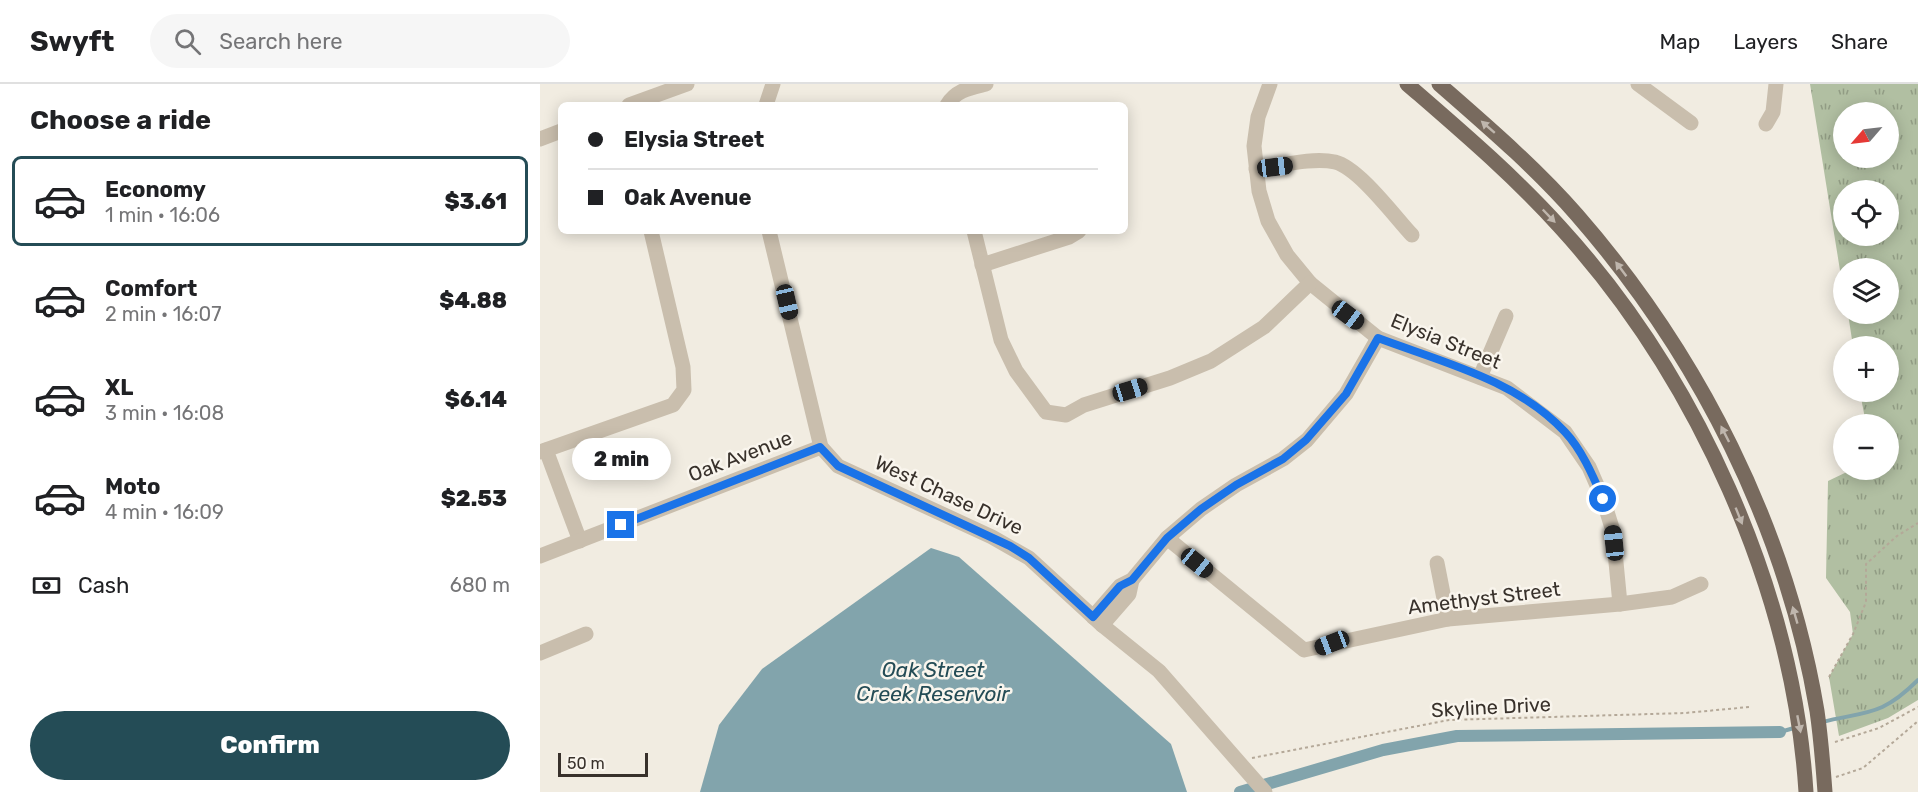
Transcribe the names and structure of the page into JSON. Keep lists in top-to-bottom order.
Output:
{
  "streets": {
    "street": [
      "Elysia Street",
      "Oak Avenue",
      "West Chase Drive",
      "Amethyst Street"
    ],
    "path": ["Skyline Drive"]
  },
  "crossings": [
    ["Elysia Street", "Amethyst Street"],
    ["Oak Avenue", "West Chase Drive"],
    ["West Chase Drive", "Skyline Drive"]
  ],
  "water": ["Oak Street Creek Reservoir"],
  "scale_bar": "50 m",
  "north": "bottom left",
  "page": {
    "header": "Swyft",
    "search": "Search here",
    "nav": ["Map", "Layers", "Share"],
    "heading": "Choose a ride",
    "map_buttons": ["+", "−"],
    "banner": ["Elysia Street", "Oak Avenue"],
    "list": [
      {
        "name": "Economy",
        "note": "1 min · 16:06",
        "value": "$3.61"
      },
      {
        "name": "Comfort",
        "note": "2 min · 16:07",
        "value": "$4.88"
      },
      {
        "name": "XL",
        "note": "3 min · 16:08",
        "value": "$6.14"
      },
      {
        "name": "Moto",
        "note": "4 min · 16:09",
        "value": "$2.53"
      }
    ],
    "bubble": "2 min",
    "pay": ["Cash", "680 m"],
    "buttons": "Confirm",
    "scale": "50 m"
  }
}
